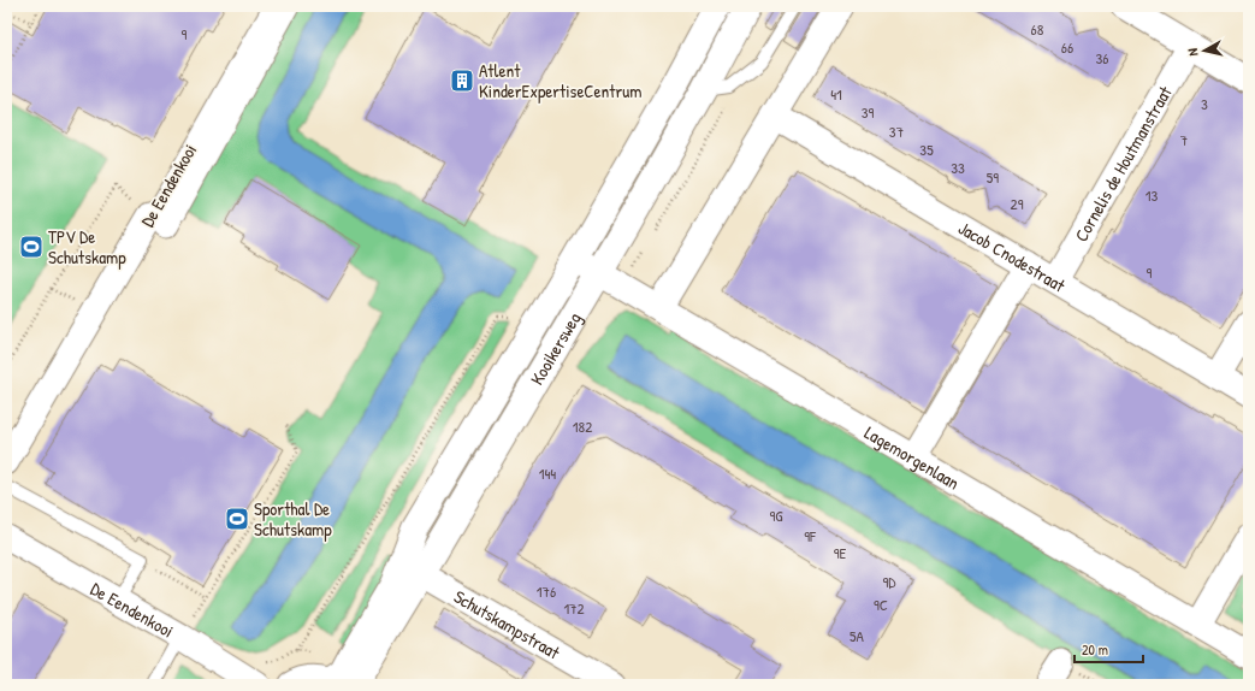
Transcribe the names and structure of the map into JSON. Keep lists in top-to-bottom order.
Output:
{
  "streets": {
    "street": [
      "Cornelis de Houtmanstraat",
      "De Eendenkooi",
      "Jacob Cnodestraat",
      "Kooikersweg",
      "Lagemorgenlaan",
      "Schutskampstraat"
    ]
  },
  "crossings": [
    ["Cornelis de Houtmanstraat", "Jacob Cnodestraat"],
    ["Kooikersweg", "Lagemorgenlaan"],
    ["Kooikersweg", "Schutskampstraat"]
  ],
  "places": {
    "building": ["Atlent KinderExpertiseCentrum"],
    "sports": ["TPV De Schutskamp", "Sporthal De Schutskamp"]
  },
  "house_numbers": [
    "68",
    "9",
    "66",
    "36",
    "41",
    "3",
    "39",
    "37",
    "7",
    "35",
    "33",
    "59",
    "13",
    "29",
    "9",
    "182",
    "144",
    "9G",
    "9F",
    "9E",
    "9D",
    "176",
    "9C",
    "172",
    "5A"
  ],
  "scale_bar": "20 m",
  "north": "left"
}
